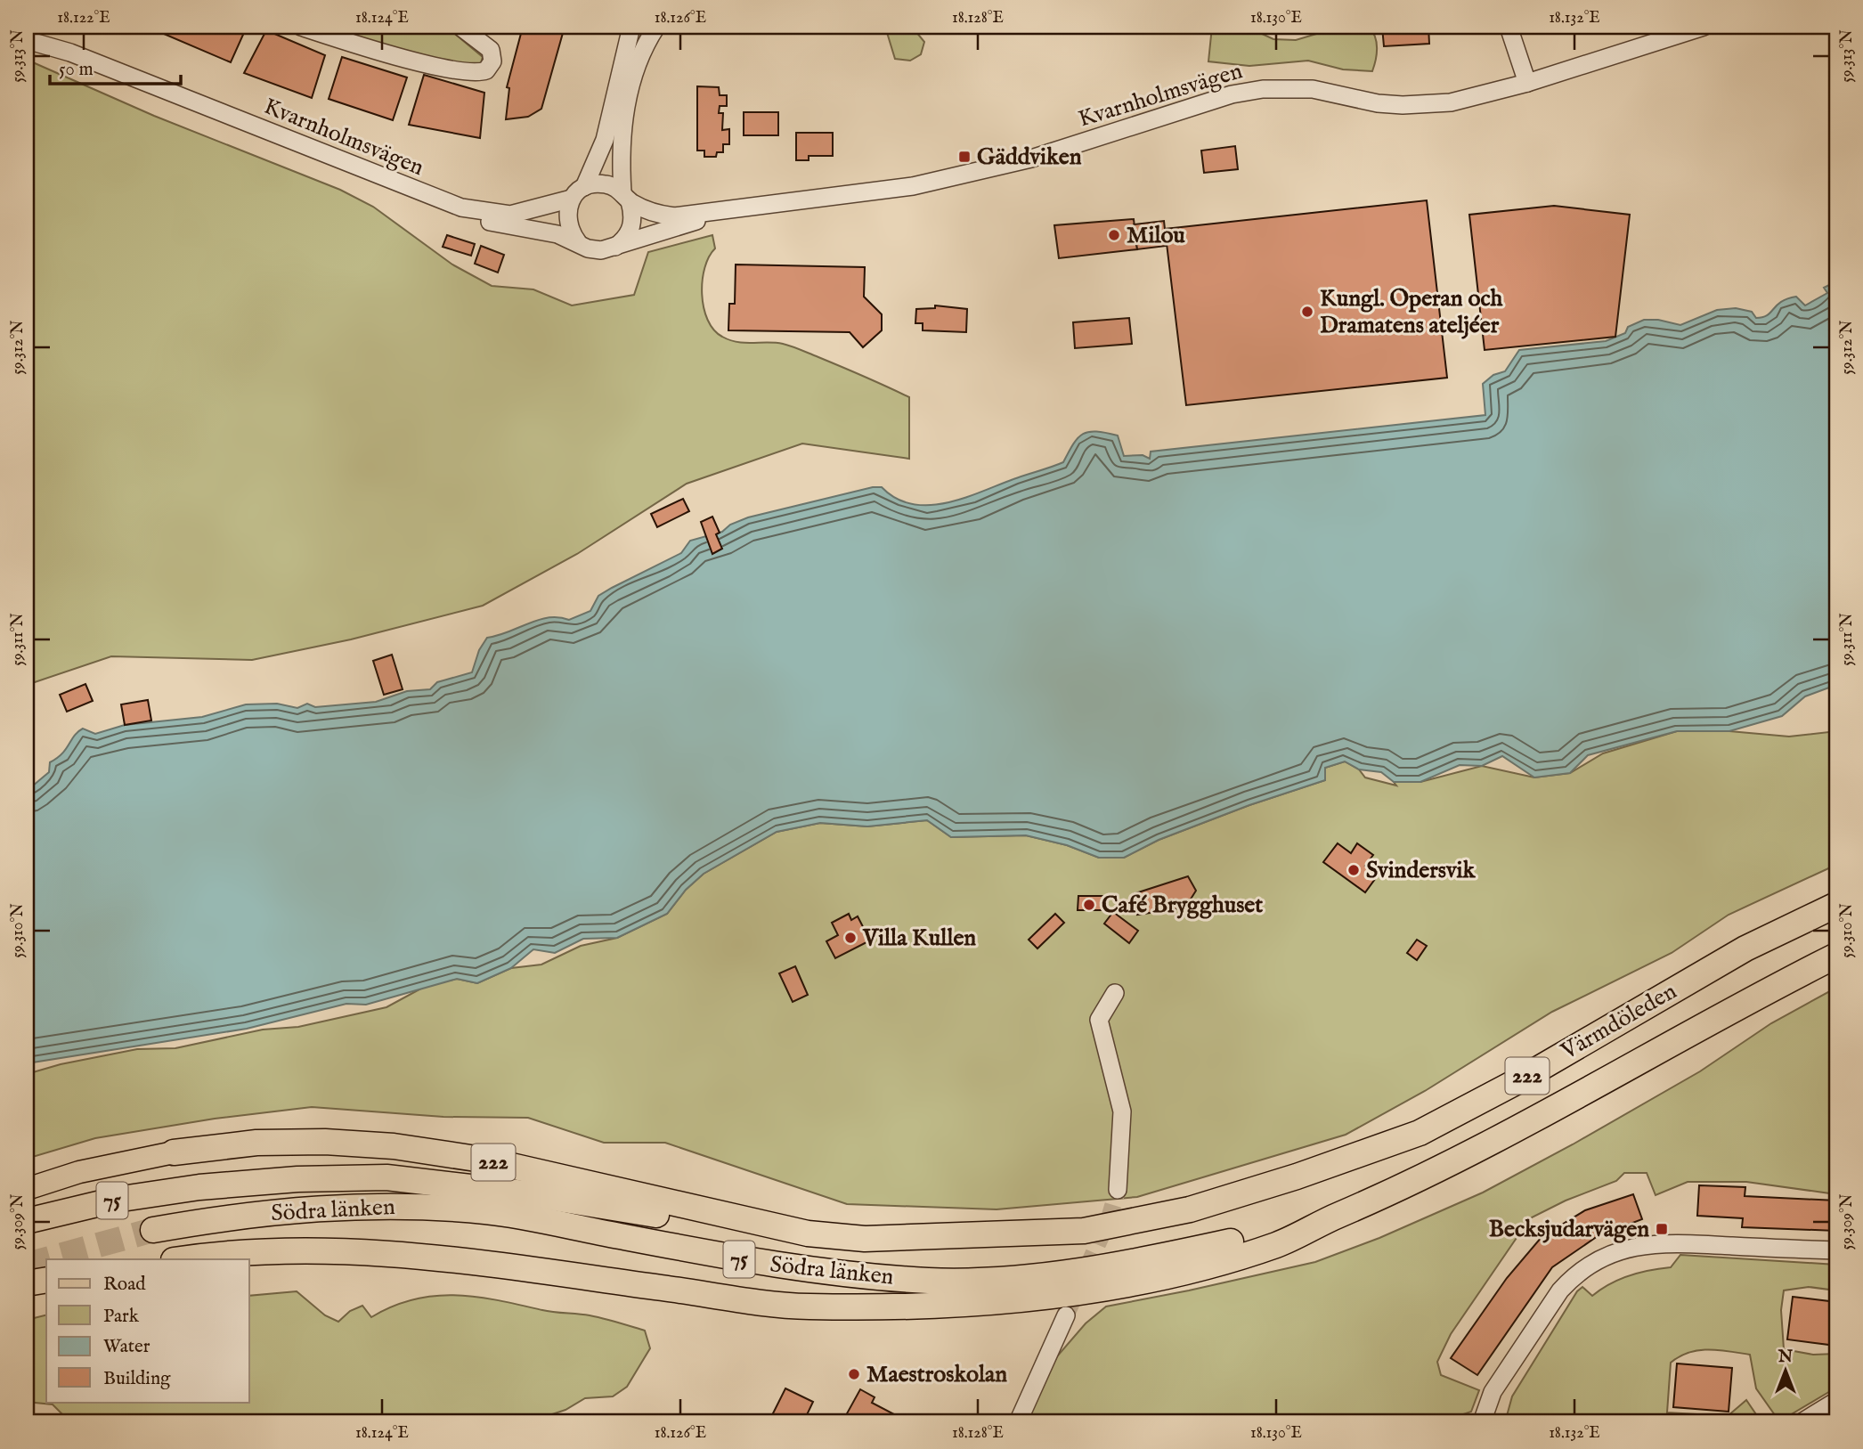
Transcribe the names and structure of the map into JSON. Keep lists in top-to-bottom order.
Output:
{
  "streets": {
    "highway": [
      "Värmdöleden",
      "222",
      "75",
      "Södra länken"
    ],
    "street": ["Kvarnholmsvägen"]
  },
  "crossings": [
    ["Värmdöleden", "222"],
    ["Värmdöleden", "Södra länken"],
    ["222", "Södra länken"]
  ],
  "places": {
    "transit": ["Gäddviken", "Becksjudarvägen"],
    "other": [
      "Milou",
      "Kungl. Operan och Dramatens ateljéer",
      "Svindersvik",
      "Café Brygghuset",
      "Villa Kullen",
      "Maestroskolan"
    ]
  },
  "legend": [
    "Road",
    "Park",
    "Water",
    "Building"
  ],
  "scale_bar": "50 m",
  "north": "top",
  "coordinates": [
    "18.122°E",
    "18.124°E",
    "18.126°E",
    "18.128°E",
    "18.130°E",
    "18.132°E",
    "59.313°N",
    "59.312°N",
    "59.311°N",
    "59.310°N",
    "59.309°N"
  ]
}
